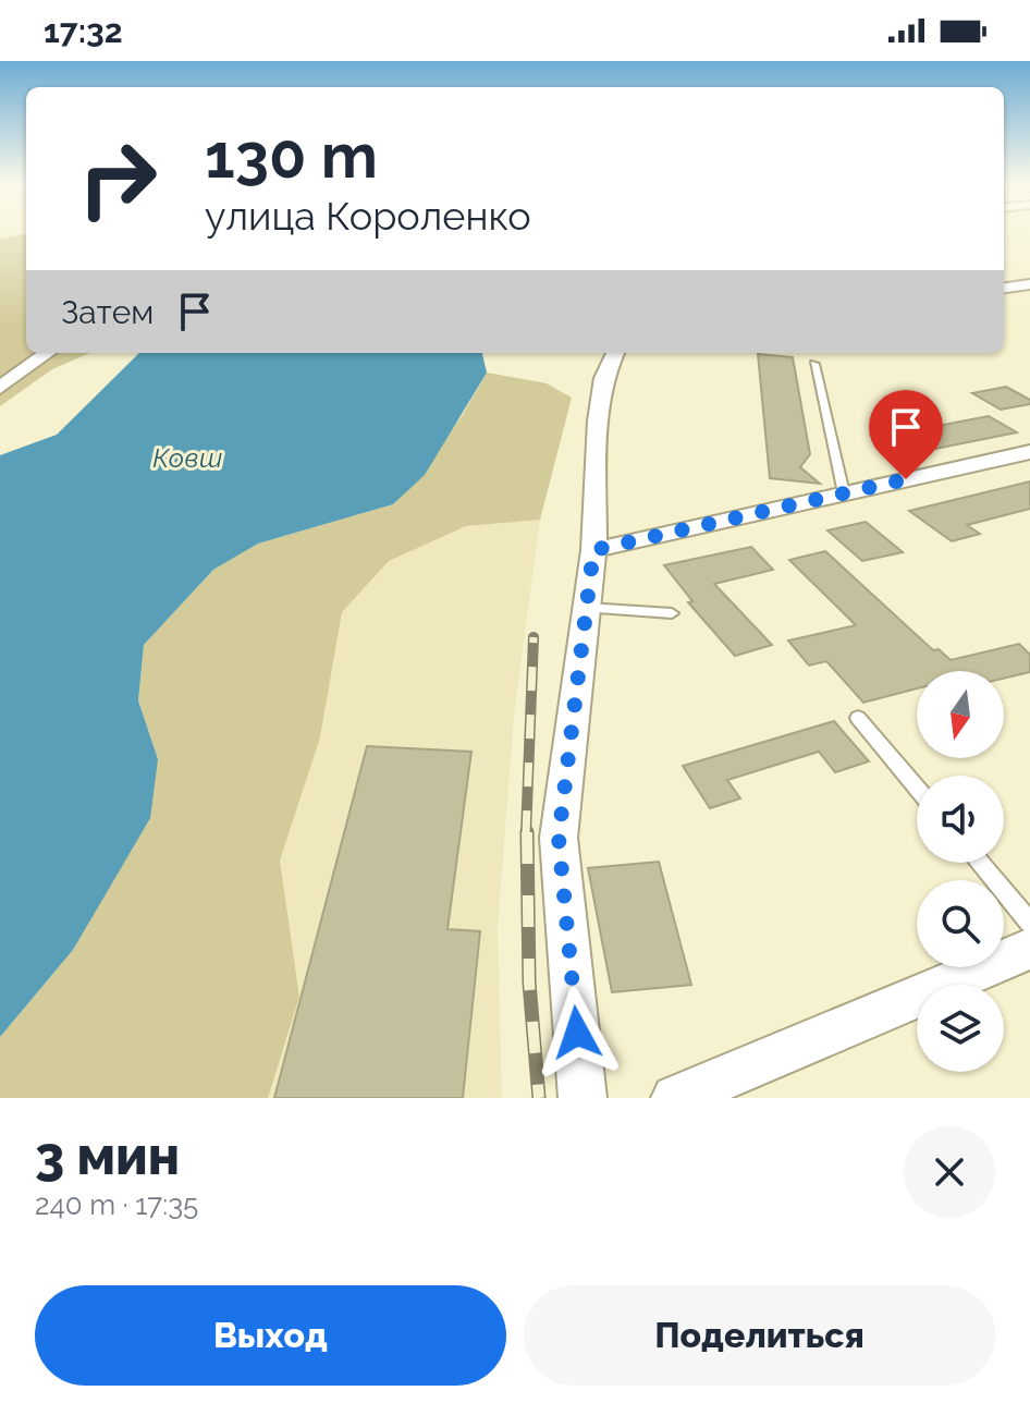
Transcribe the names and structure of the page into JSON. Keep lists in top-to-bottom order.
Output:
{
  "water": ["Ковш"],
  "north": "bottom",
  "page": {
    "status": "17:32",
    "turn": ["130 m", "улица Короленко"],
    "then": "Затем",
    "heading": ["3 мин", "240 m · 17:35"],
    "buttons": ["Выход", "Поделиться"]
  }
}
